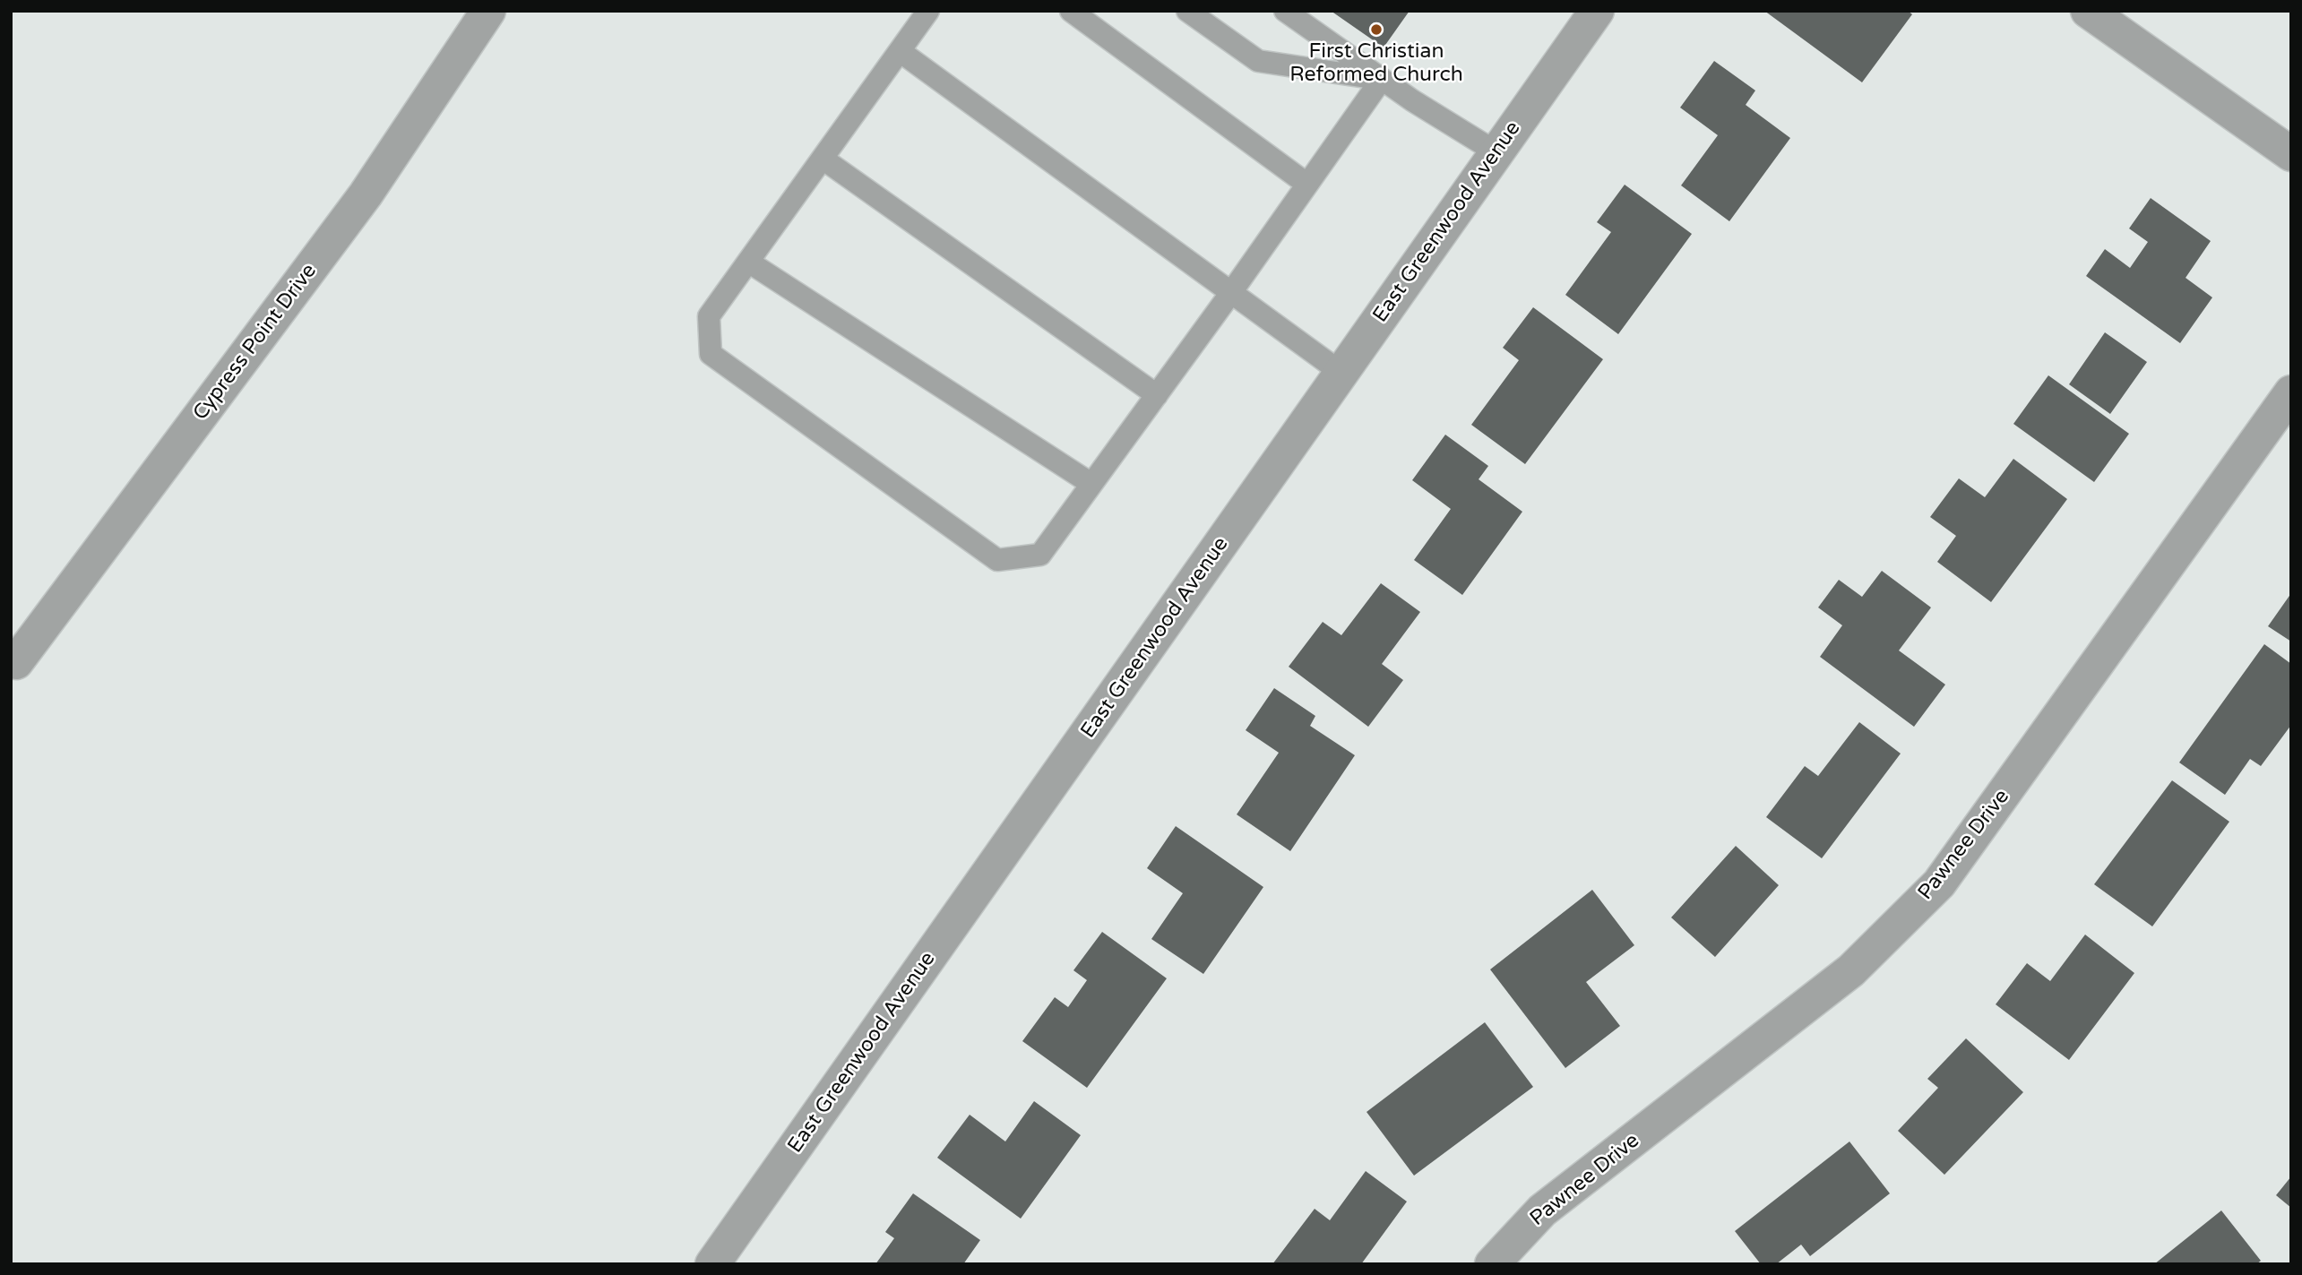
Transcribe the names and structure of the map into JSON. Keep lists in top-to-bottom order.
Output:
{
  "streets": {
    "street": ["East Greenwood Avenue", "Cypress Point Drive", "Pawnee Drive"]
  },
  "places": ["First Christian Reformed Church"]
}
